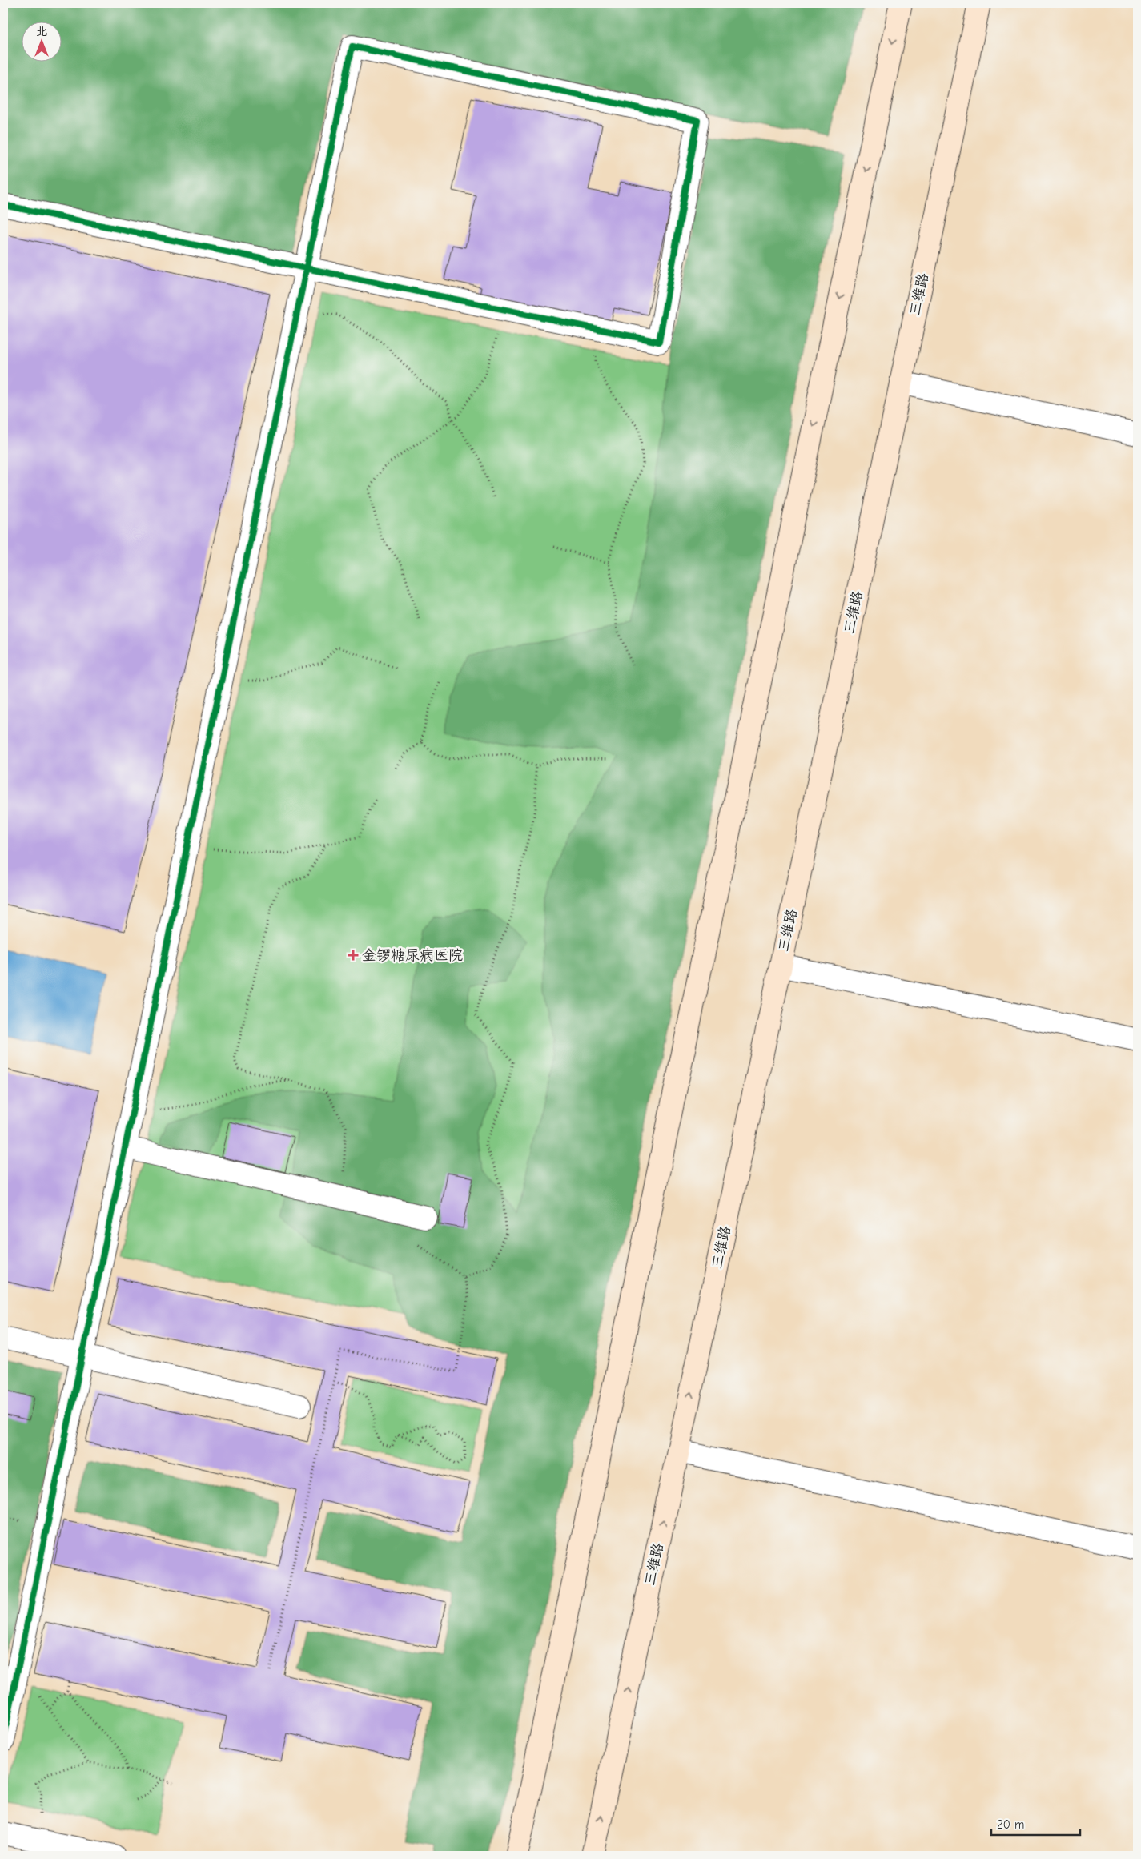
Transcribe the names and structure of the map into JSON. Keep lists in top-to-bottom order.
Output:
{
  "streets": {
    "main road": ["三维路"]
  },
  "places": {
    "health": ["金锣糖尿病医院"]
  },
  "scale_bar": "20 m",
  "north": "top"
}
